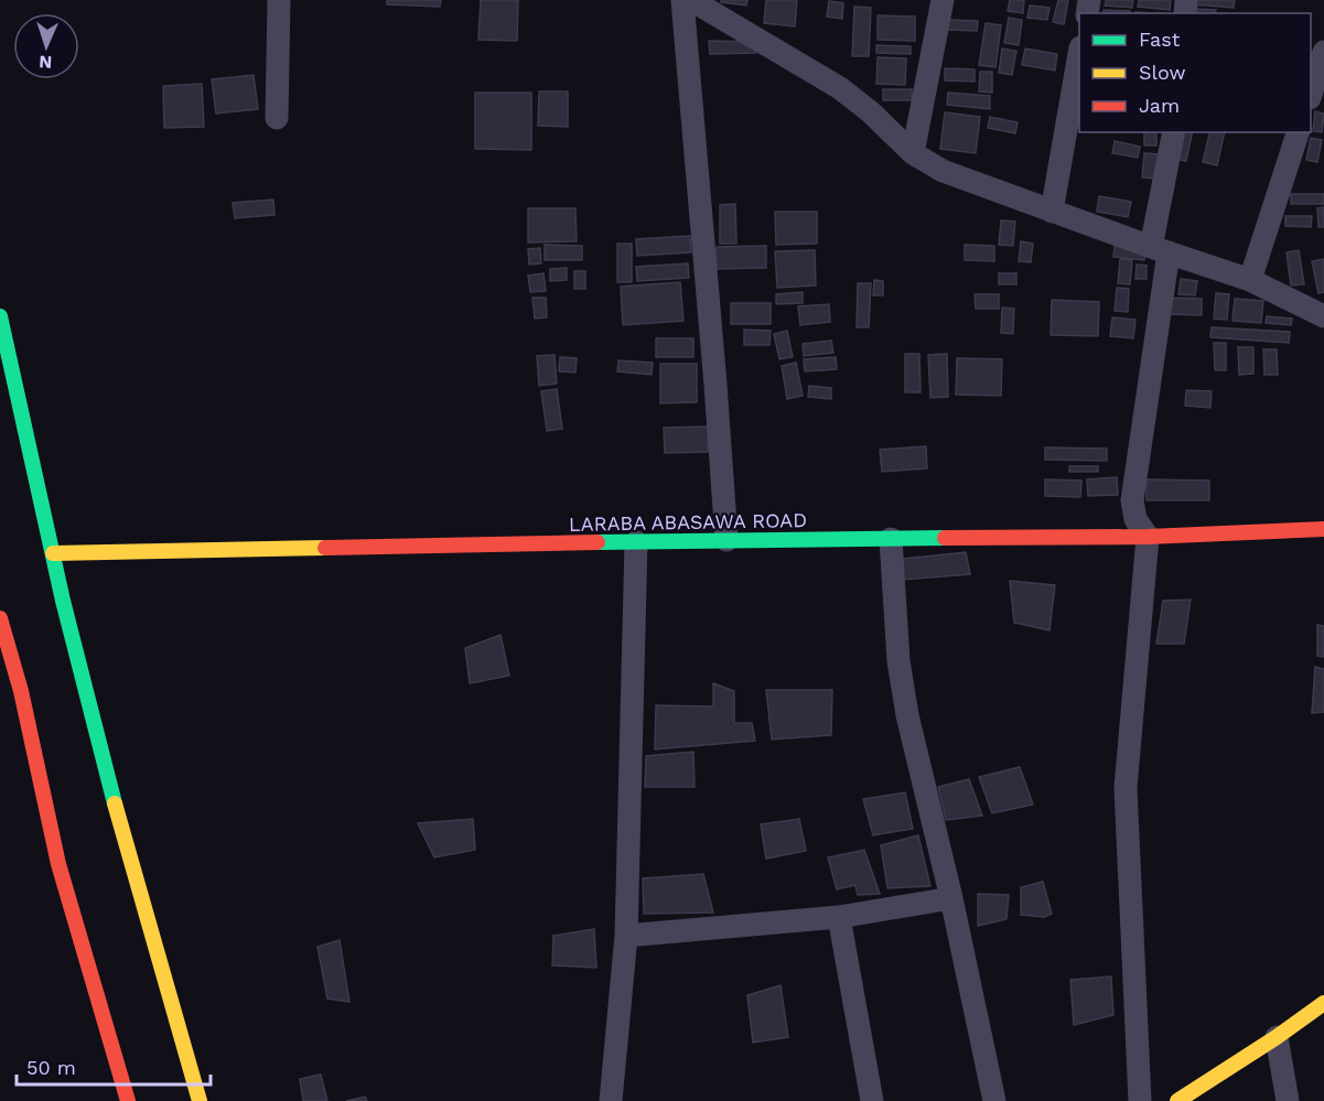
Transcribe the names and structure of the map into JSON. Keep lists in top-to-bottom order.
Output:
{
  "streets": {
    "street": ["LARABA ABASAWA ROAD"]
  },
  "legend": ["Fast", "Slow", "Jam"],
  "scale_bar": "50 m",
  "north": "bottom"
}
